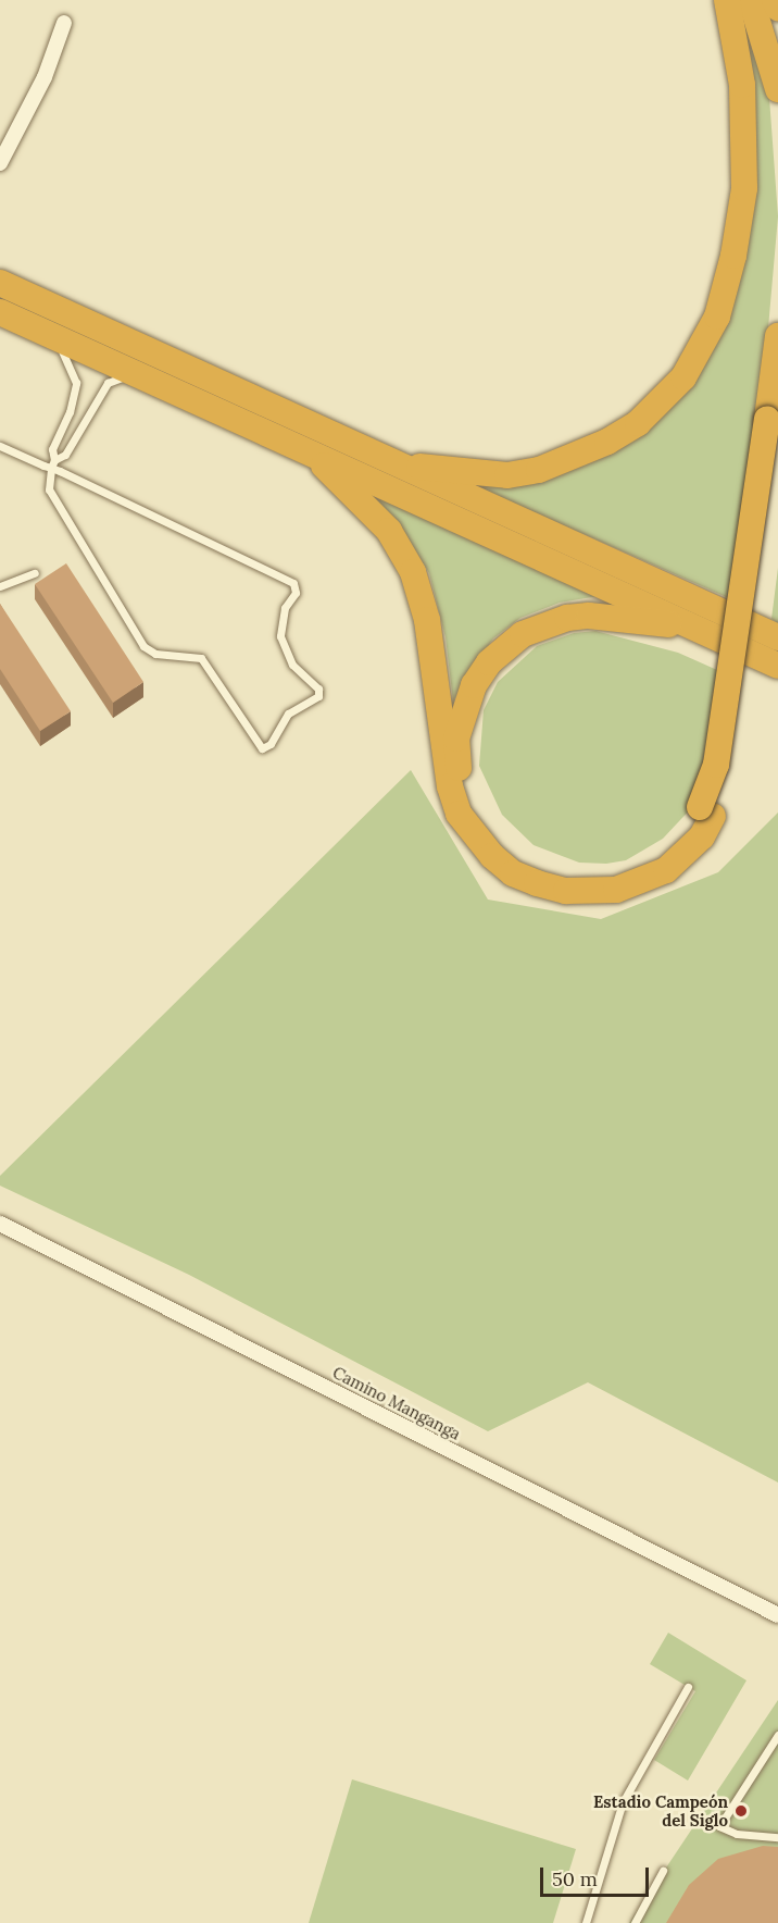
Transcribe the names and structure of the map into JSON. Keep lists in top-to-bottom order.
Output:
{
  "streets": {
    "street": ["Camino Manganga"]
  },
  "places": ["Estadio Campeón del Siglo"],
  "scale_bar": "50 m"
}
